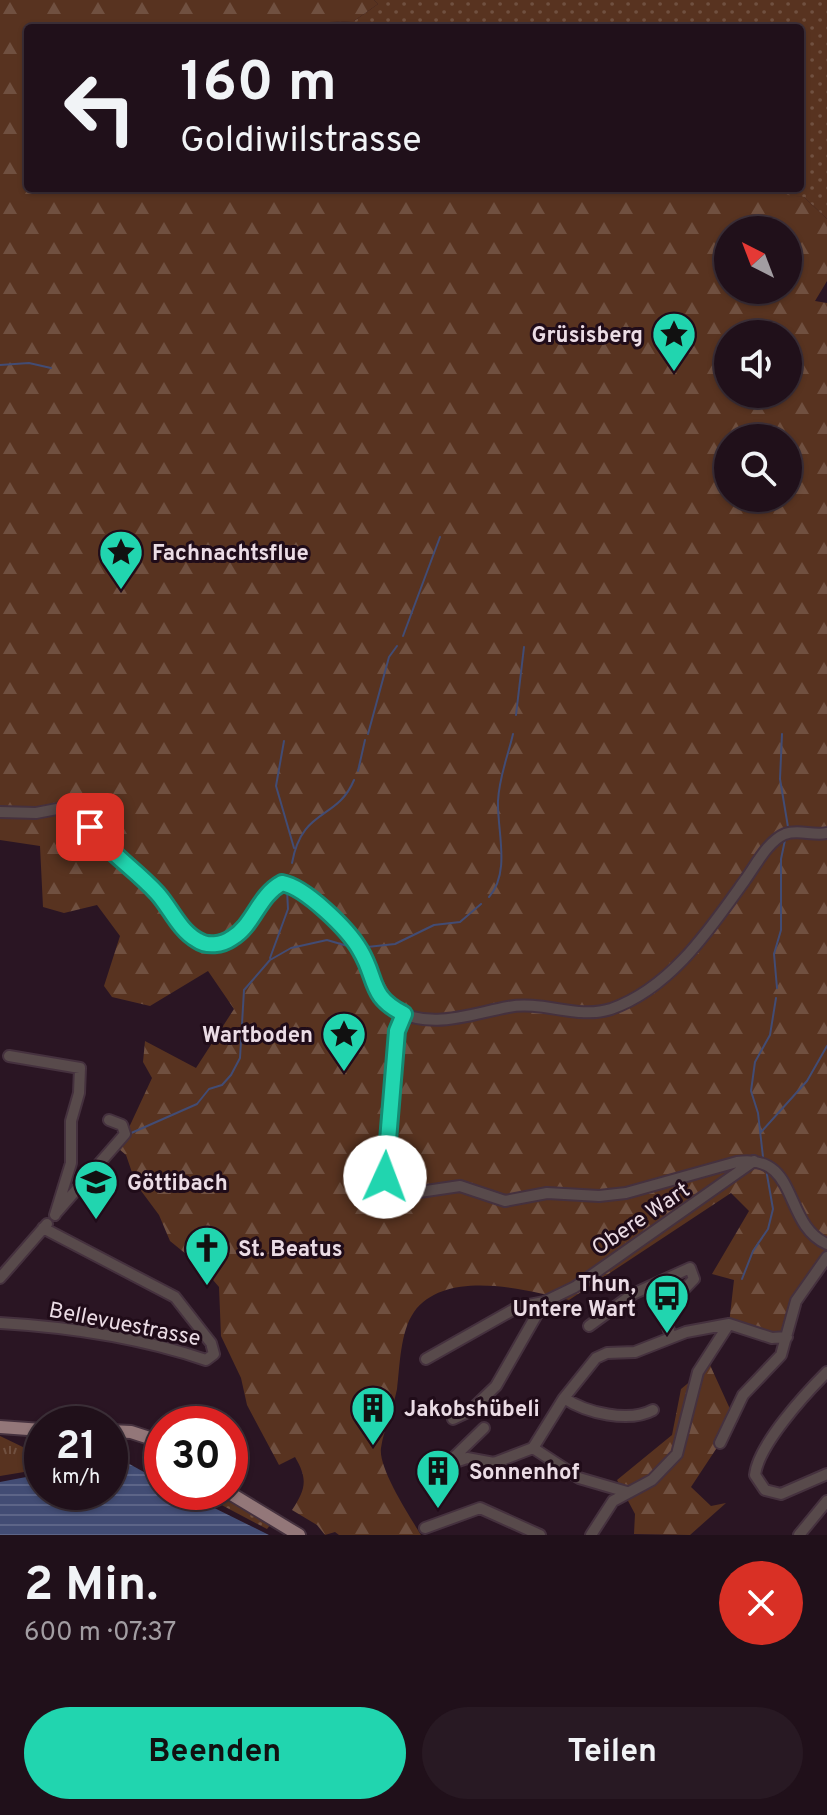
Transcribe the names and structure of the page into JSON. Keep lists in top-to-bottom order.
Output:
{
  "streets": {
    "street": ["Obere Wart", "Bellevuestrasse"]
  },
  "places": {
    "place": ["Grüsisberg", "Fachnachtsflue", "Wartboden"],
    "school or university": ["Göttibach"],
    "church": ["St. Beatus"],
    "bus stop": ["Thun, Untere Wart"],
    "building": ["Jakobshübeli", "Sonnenhof"]
  },
  "north": "top left",
  "page": {
    "turn": ["160 m", "Goldiwilstrasse"],
    "speed": "21 km/h",
    "limit": "30",
    "heading": ["2 Min.", "600 m · 07:37"],
    "buttons": ["Beenden", "Teilen"]
  }
}
